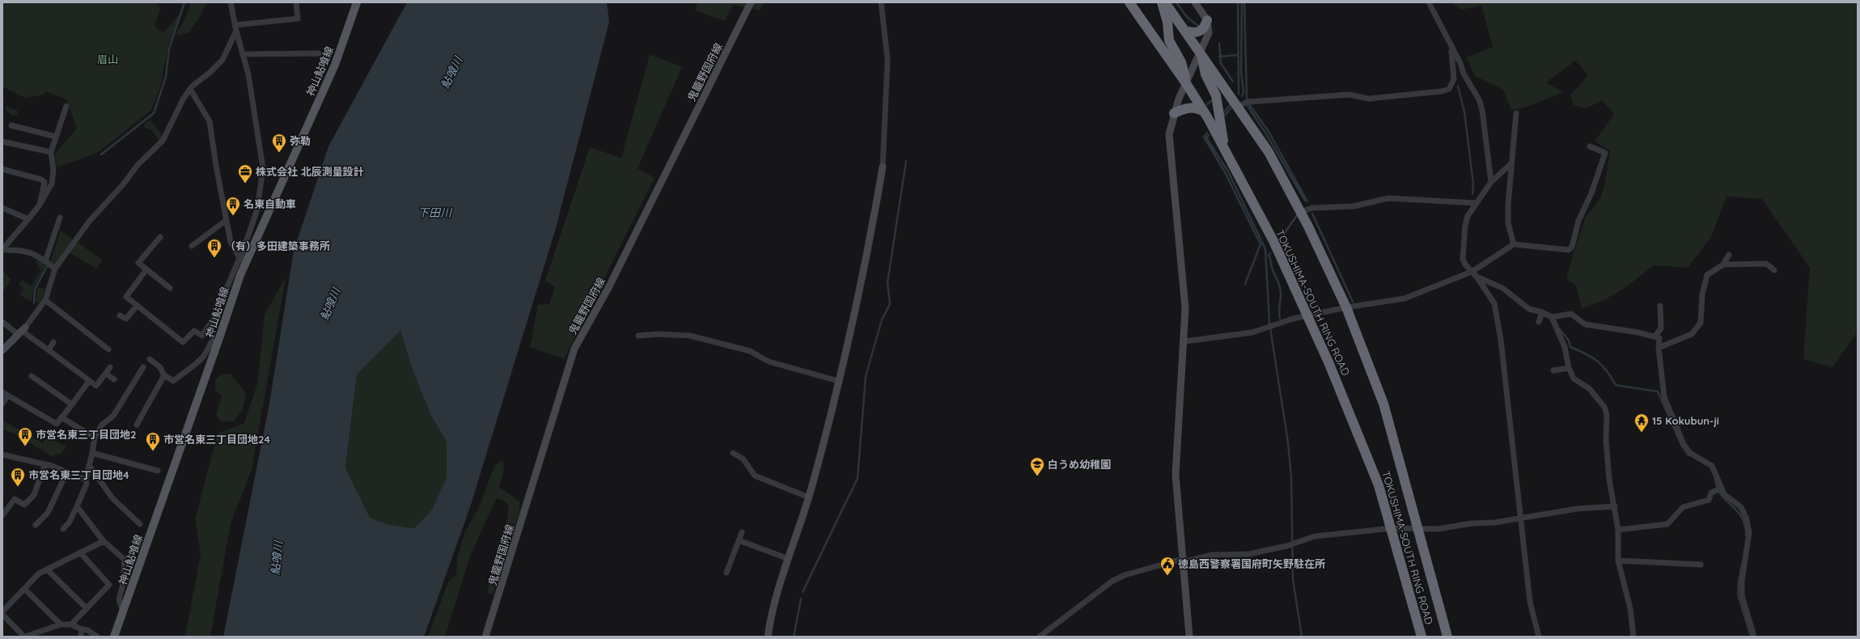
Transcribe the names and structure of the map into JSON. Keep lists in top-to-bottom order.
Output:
{
  "streets": {
    "highway": ["TOKUSHIMA-SOUTH RING ROAD"],
    "main road": ["神山鮎喰線"],
    "street": ["鬼籠野国府線"]
  },
  "water": ["鮎喰川", "下田川"],
  "parks": ["眉山"],
  "places": {
    "building": [
      "弥勒",
      "名東自動車",
      "（有）多田建築事務所",
      "市営名東三丁目団地2",
      "市営名東三丁目団地24",
      "市営名東三丁目団地4"
    ],
    "office": ["株式会社 北辰測量設計"],
    "temple": ["15 Kokubun-ji"],
    "school or university": ["白うめ幼稚園"],
    "public building": ["徳島西警察署国府町矢野駐在所"]
  }
}
